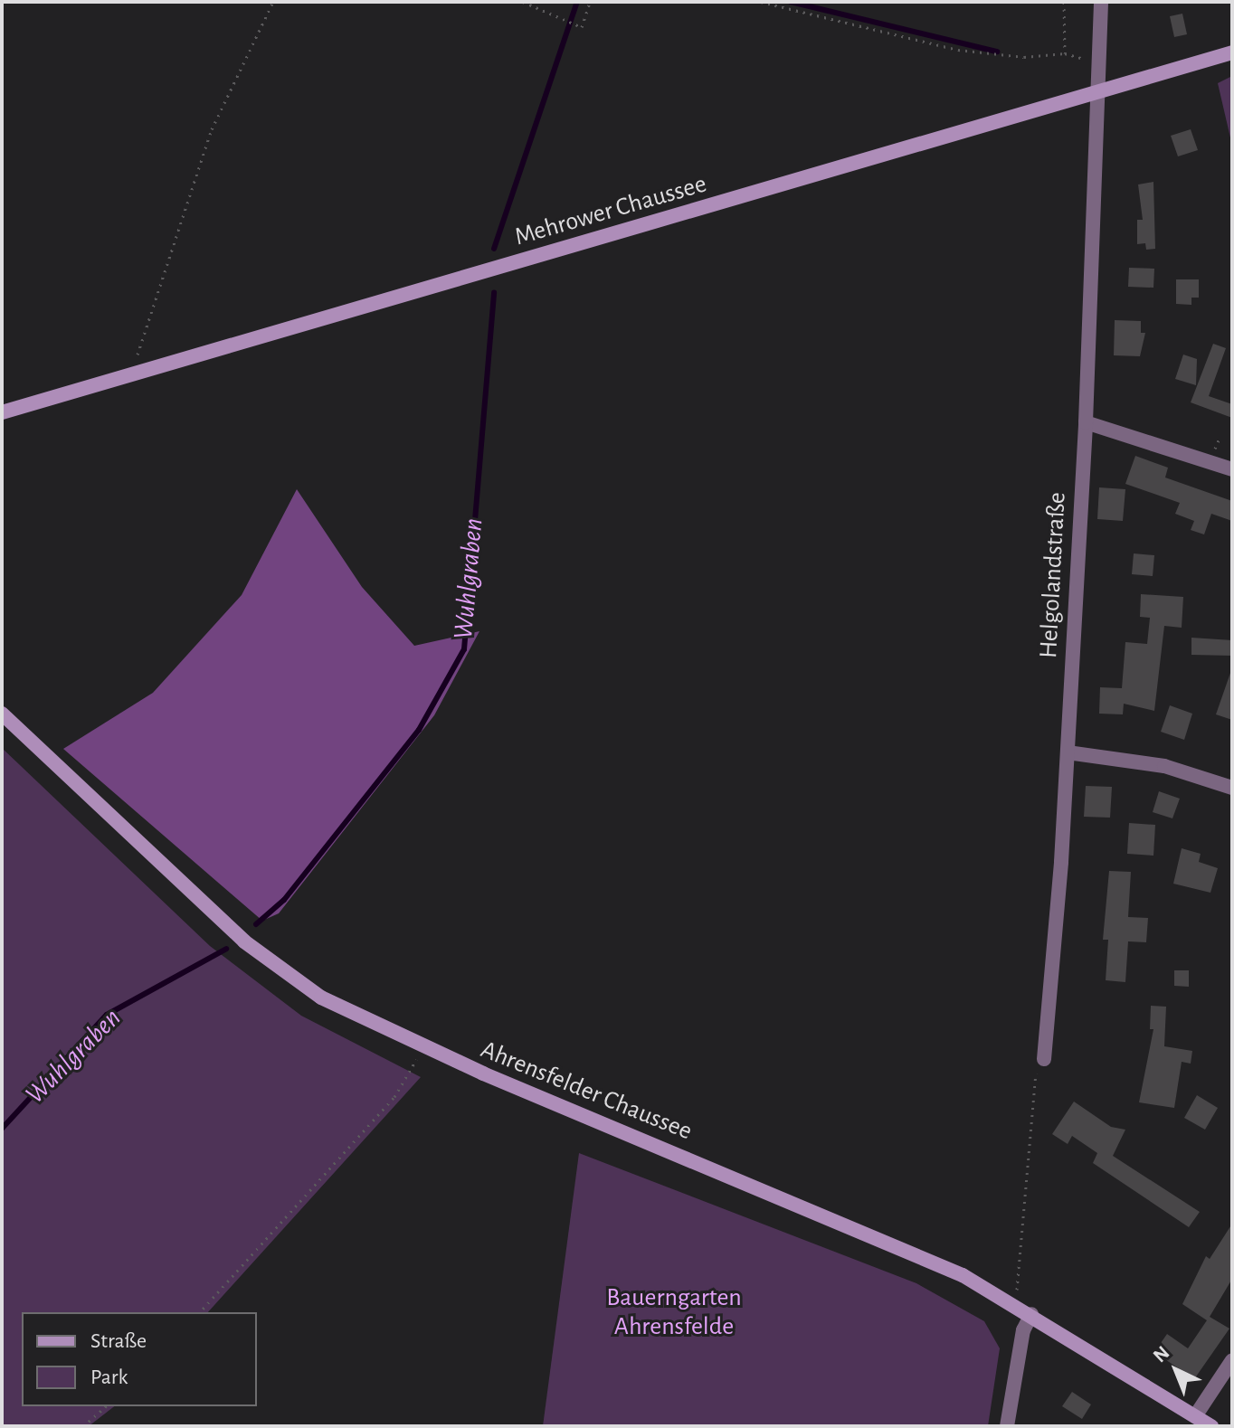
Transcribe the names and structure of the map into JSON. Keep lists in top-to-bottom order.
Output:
{
  "streets": {
    "main road": ["Mehrower Chaussee", "Ahrensfelder Chaussee"],
    "street": ["Helgolandstraße"]
  },
  "crossings": [
    ["Mehrower Chaussee", "Helgolandstraße"]
  ],
  "water": ["Wuhlgraben"],
  "parks": ["Bauerngarten Ahrensfelde"],
  "legend": ["Straße", "Park"],
  "north": "top left"
}
